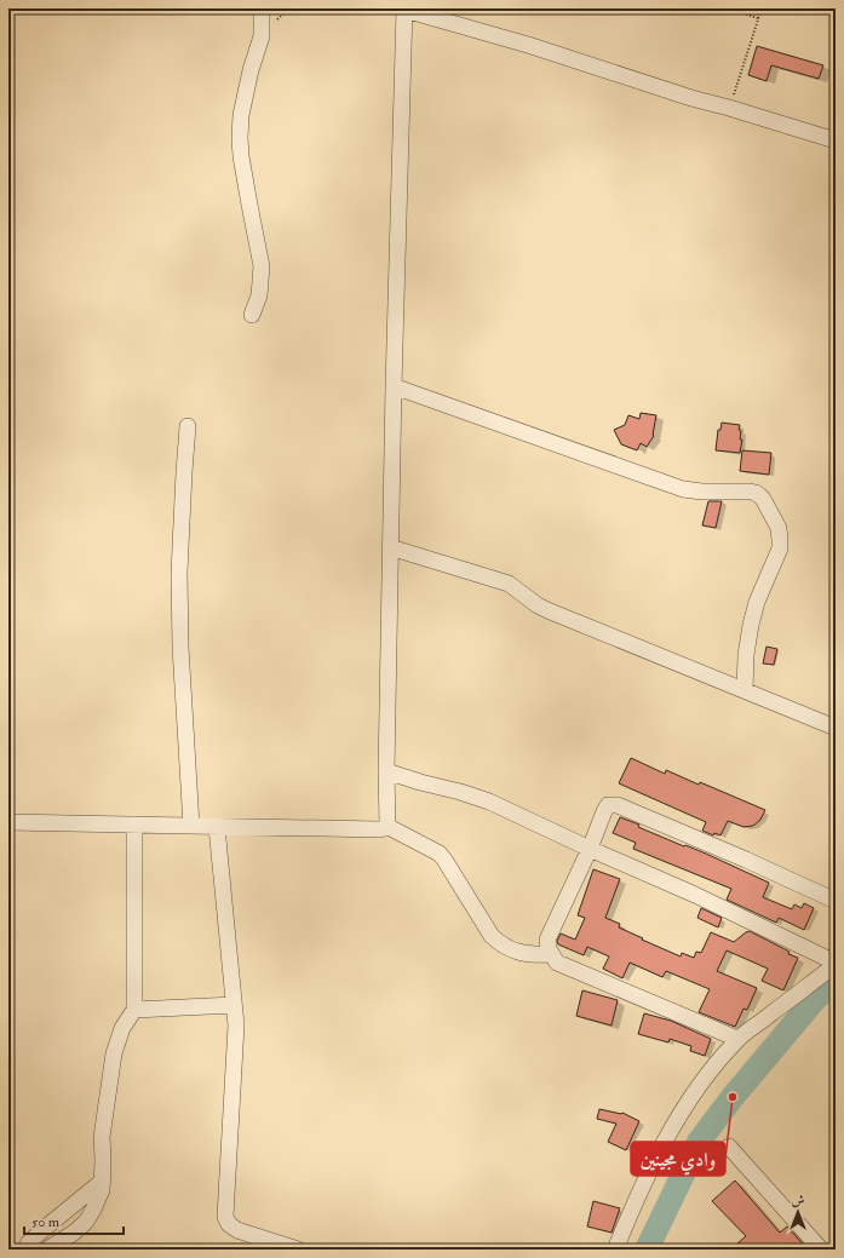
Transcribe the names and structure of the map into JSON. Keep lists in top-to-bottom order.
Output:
{
  "places": ["وادي مجينين"],
  "scale_bar": "50 m",
  "north": "top"
}
